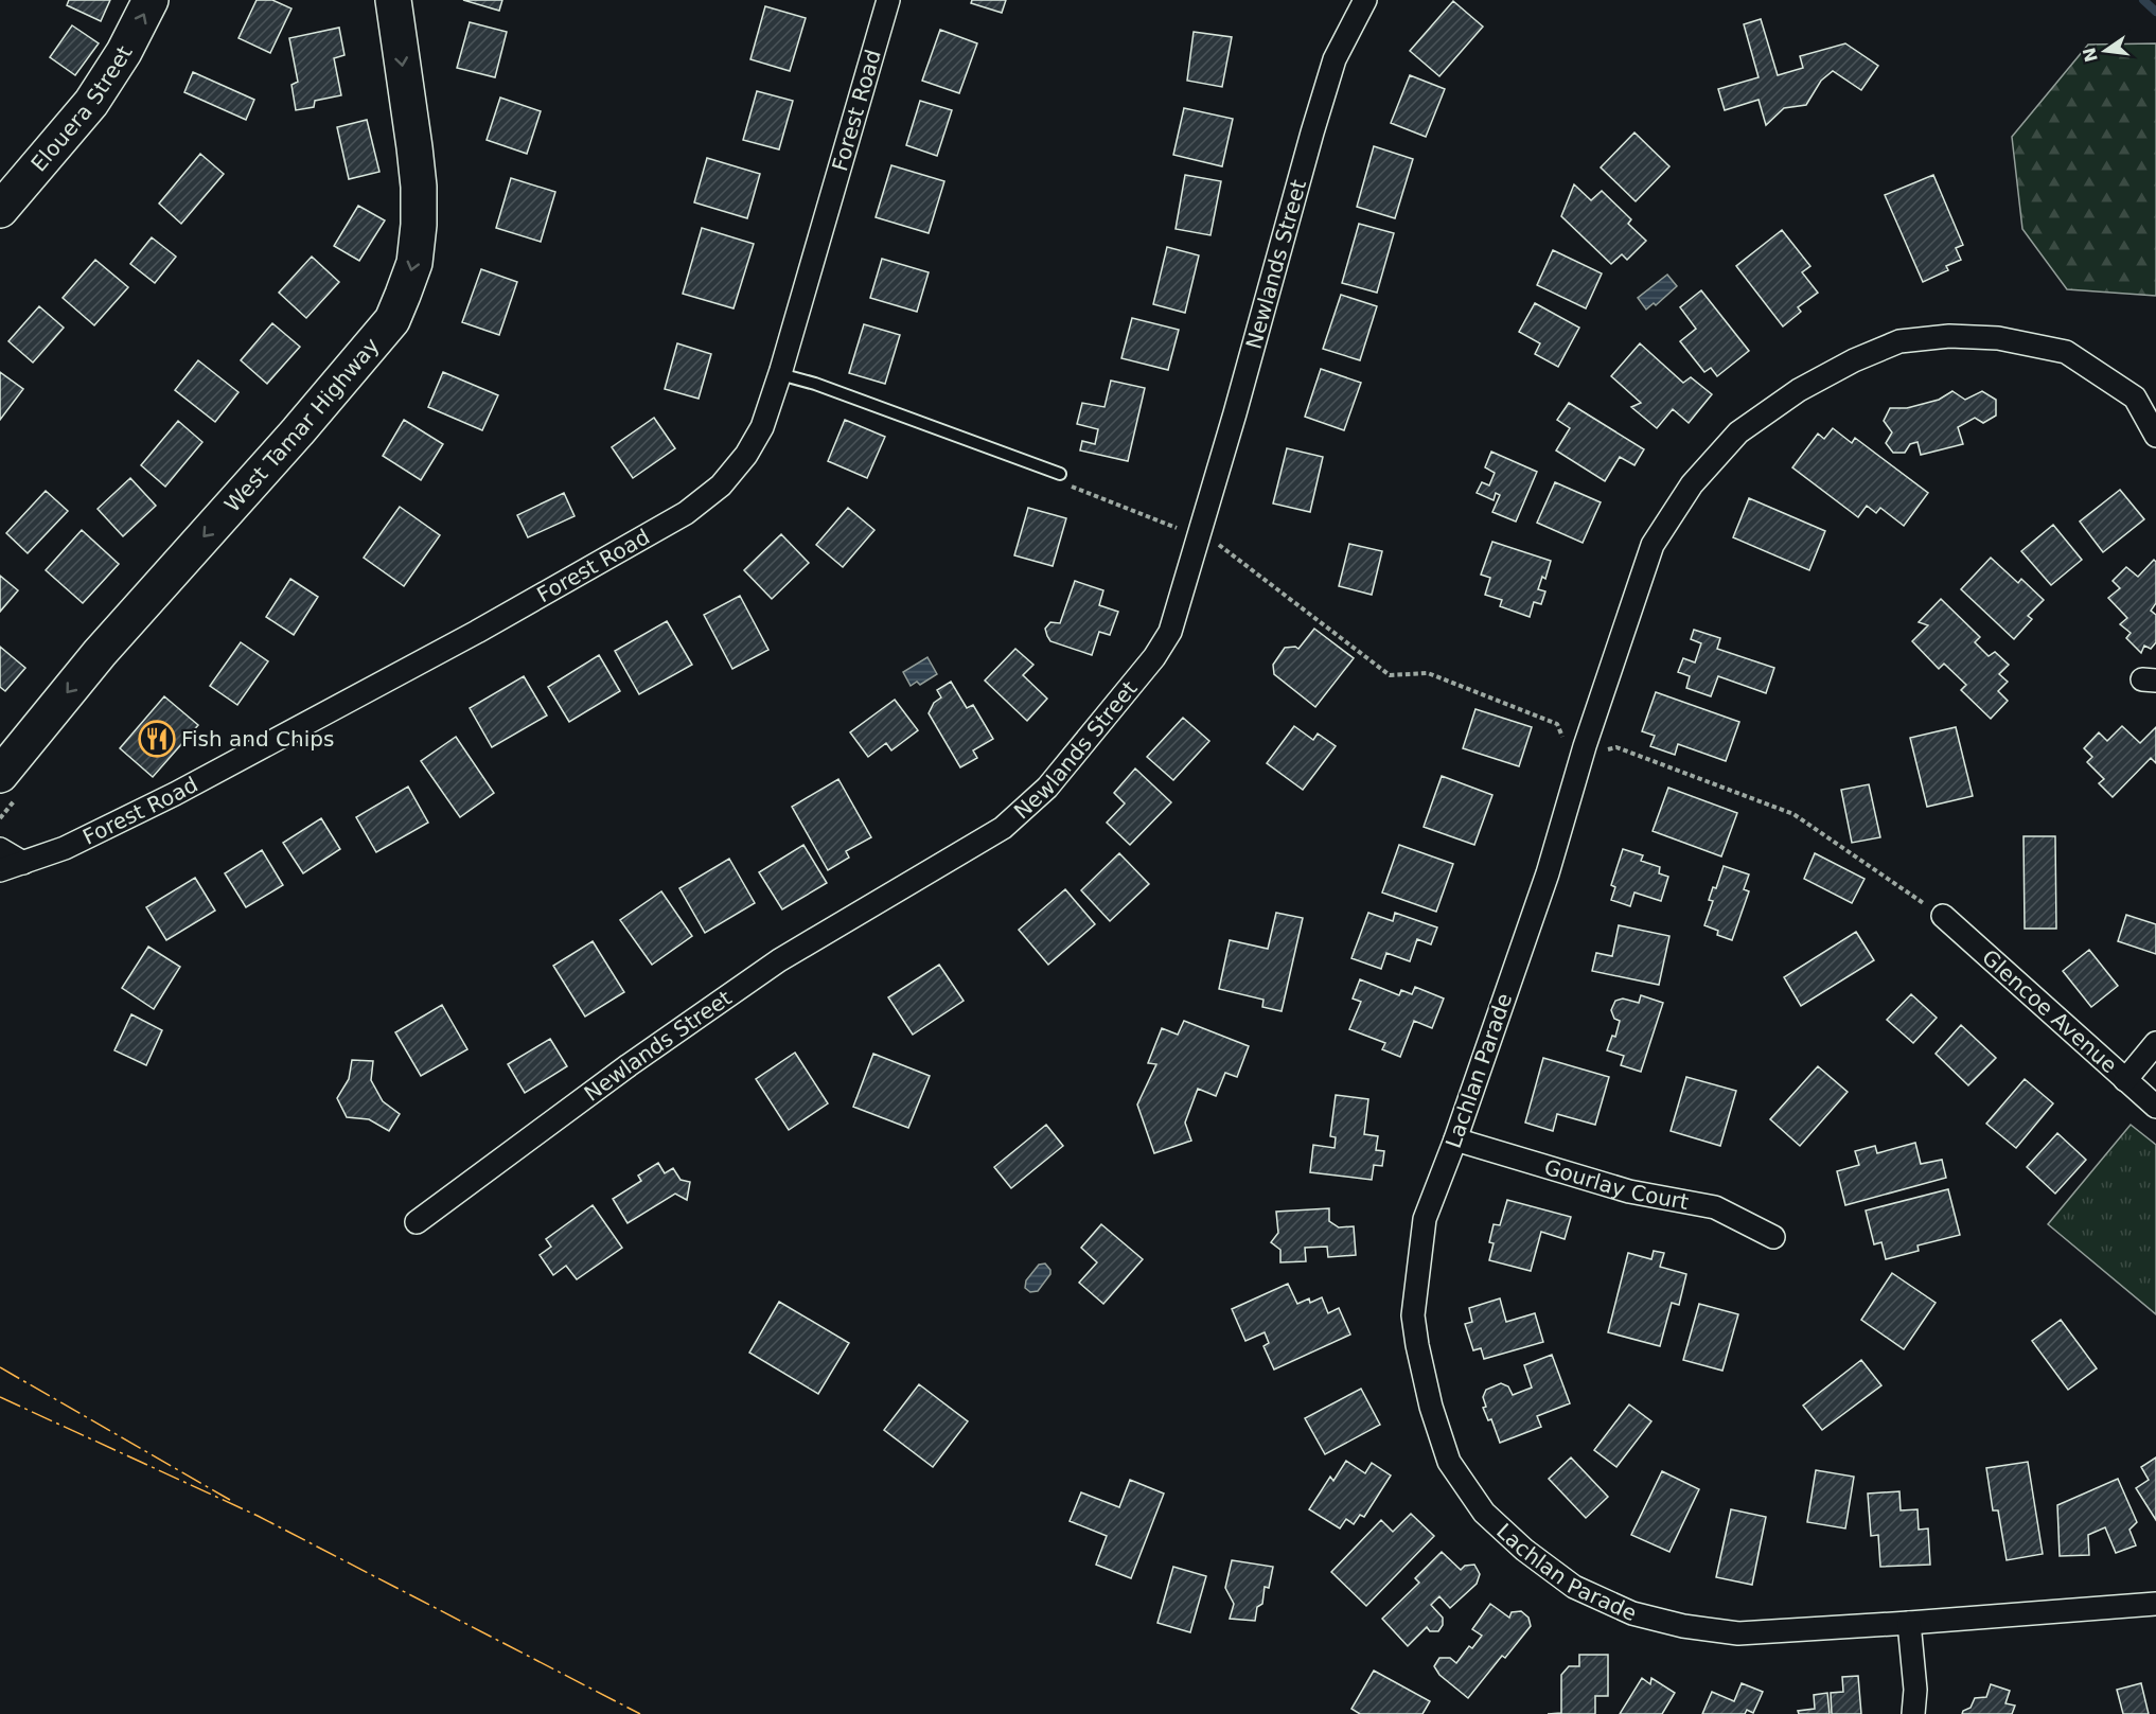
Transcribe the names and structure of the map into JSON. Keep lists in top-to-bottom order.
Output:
{
  "streets": {
    "highway": ["Elouera Street", "West Tamar Highway"],
    "street": [
      "Forest Road",
      "Newlands Street",
      "Glencoe Avenue",
      "Lachlan Parade",
      "Gourlay Court"
    ]
  },
  "crossings": [
    ["Lachlan Parade", "Gourlay Court"]
  ],
  "one_way": ["Elouera Street", "West Tamar Highway"],
  "places": {
    "restaurant": ["Fish and Chips"]
  },
  "north": "left"
}
